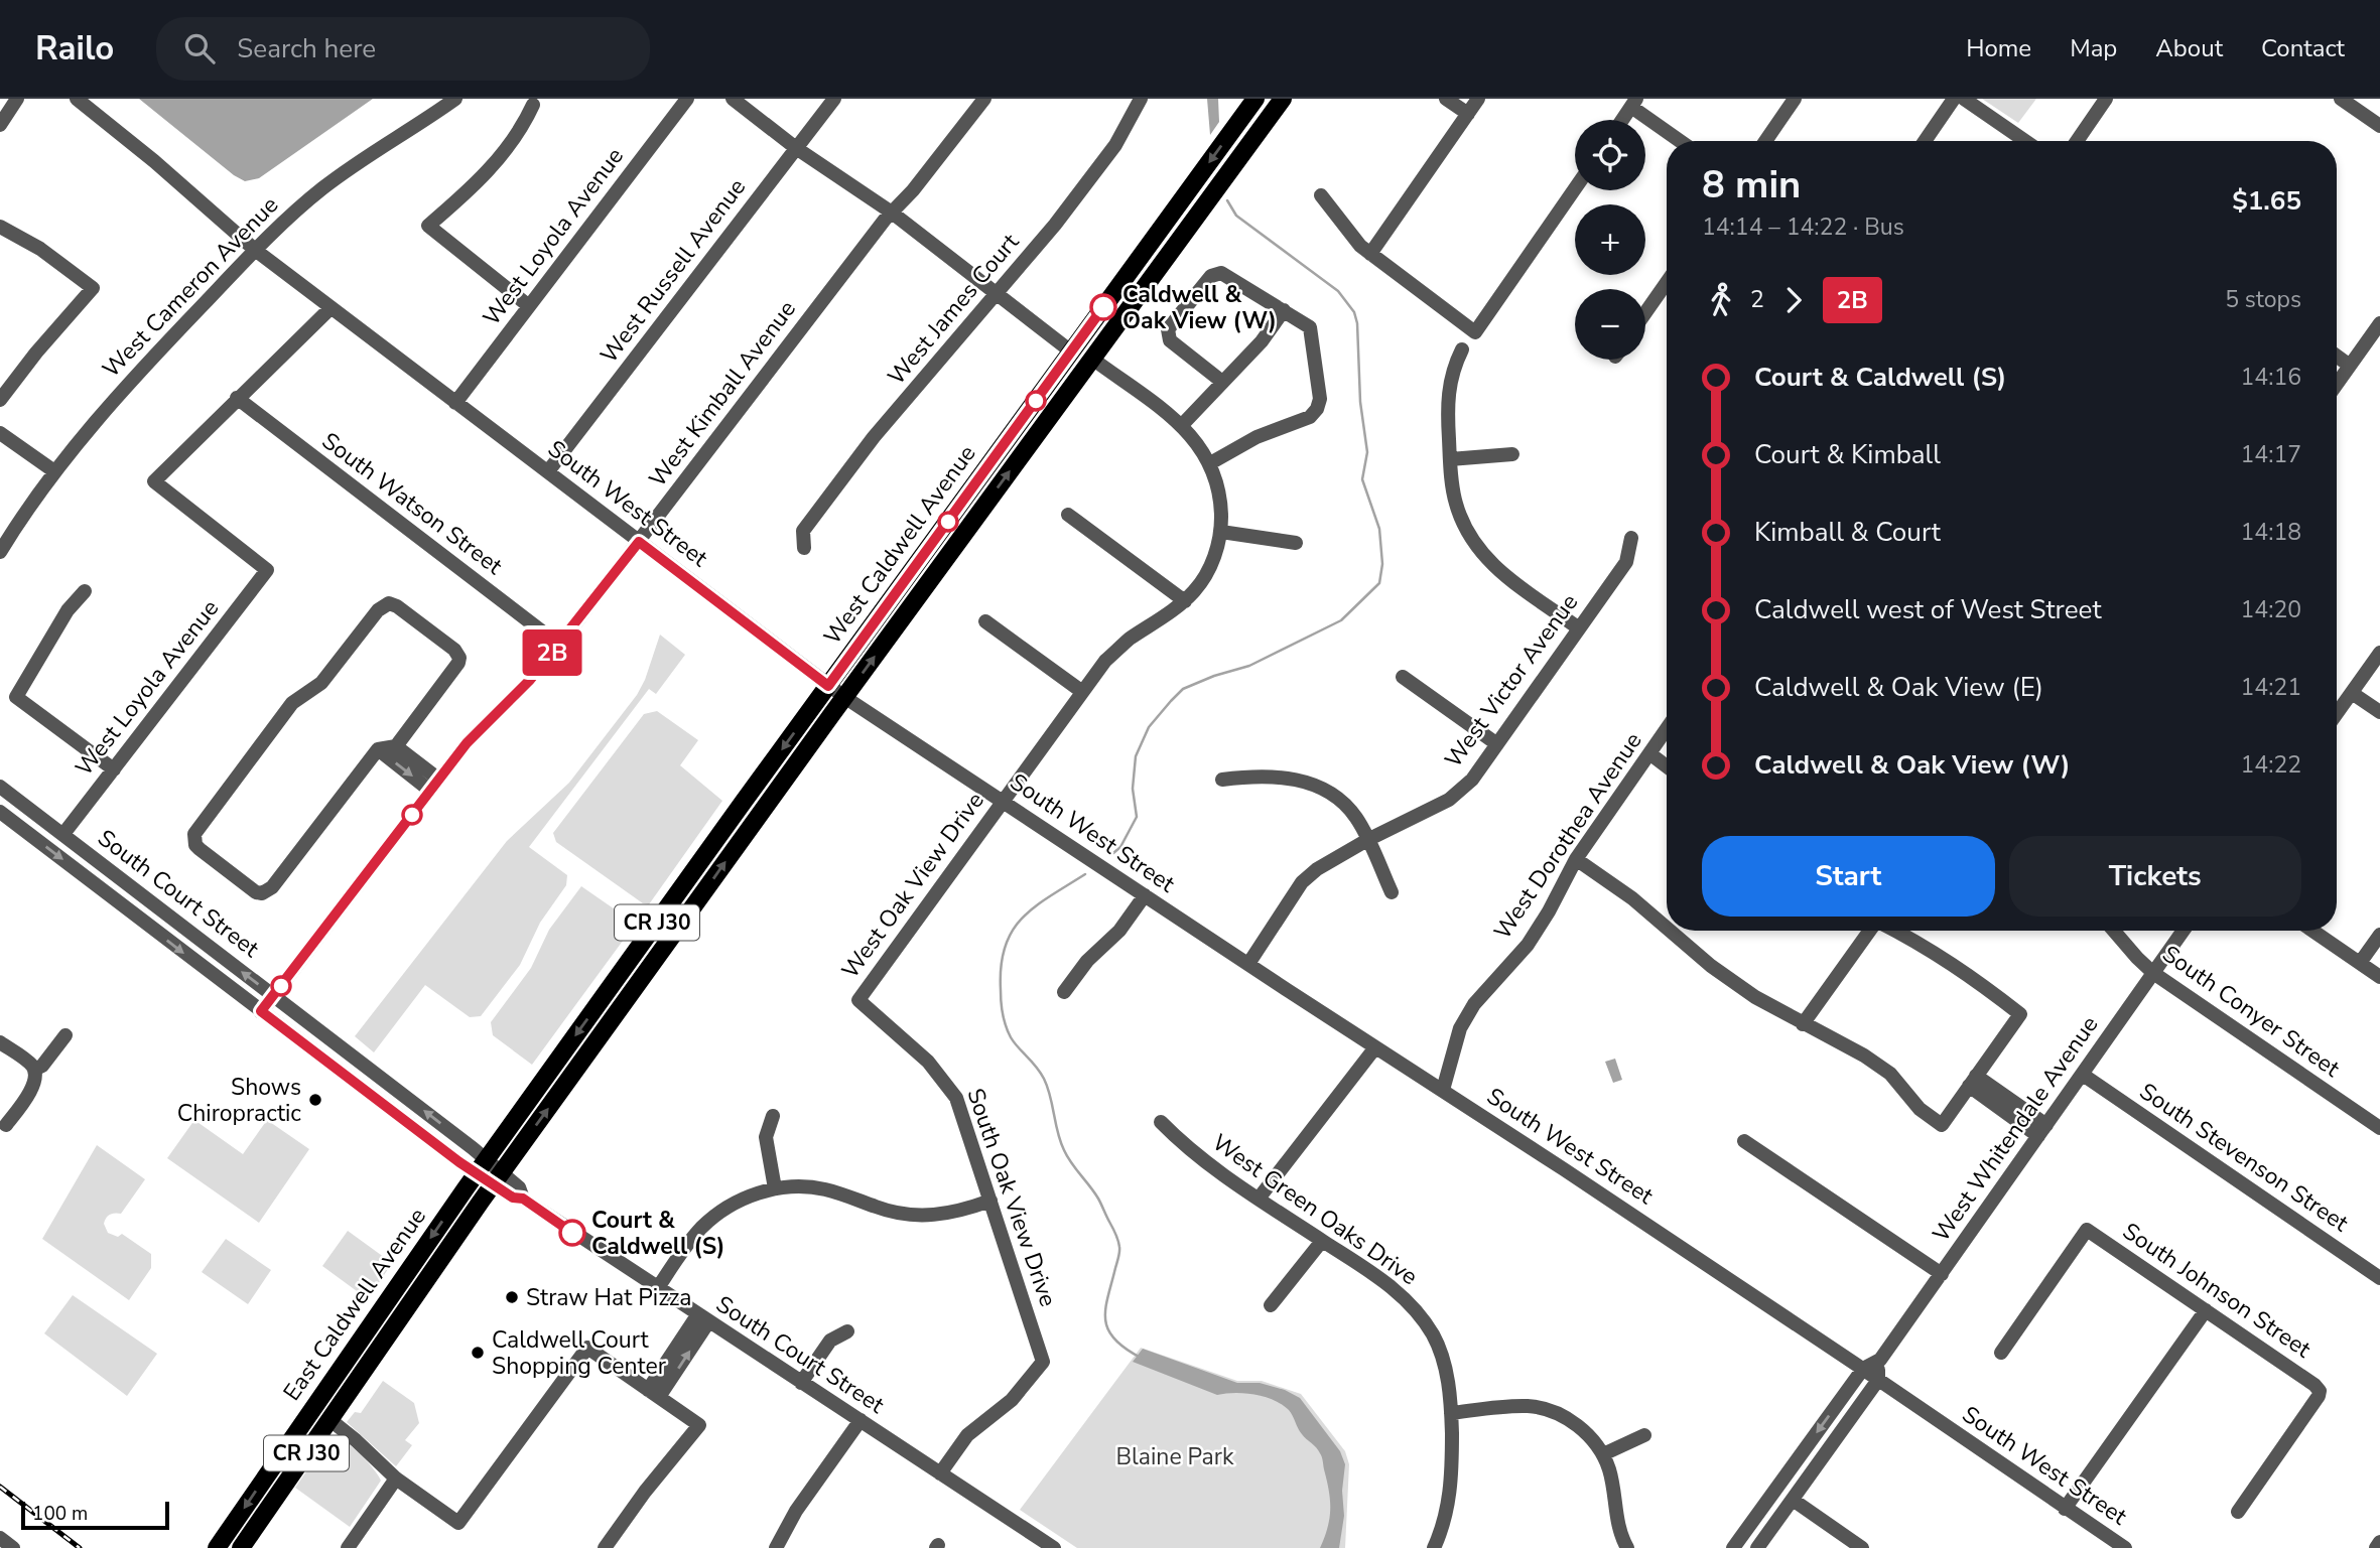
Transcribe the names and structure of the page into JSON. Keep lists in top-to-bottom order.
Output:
{
  "streets": {
    "main road": ["West Caldwell Avenue", "CR J30", "East Caldwell Avenue"],
    "street": [
      "West Loyola Avenue",
      "West Russell Avenue",
      "West Cameron Avenue",
      "West James Court",
      "West Kimball Avenue",
      "South Watson Street",
      "South West Street",
      "West Victor Avenue",
      "West Dorothea Avenue",
      "West Oak View Drive",
      "South Court Street",
      "South Conyer Street",
      "West Whitendale Avenue",
      "South Stevenson Street",
      "South Oak View Drive",
      "West Green Oaks Drive",
      "South Johnson Street"
    ]
  },
  "crossings": [
    ["West Loyola Avenue", "South Watson Street"],
    ["West Loyola Avenue", "South West Street"],
    ["West Loyola Avenue", "South Court Street"],
    ["West Russell Avenue", "South West Street"],
    ["West Cameron Avenue", "South West Street"],
    ["West Kimball Avenue", "South Watson Street"],
    ["West Kimball Avenue", "South West Street"],
    ["West Kimball Avenue", "South Court Street"],
    ["South West Street", "West Caldwell Avenue"],
    ["South West Street", "West Victor Avenue"],
    ["South West Street", "West Dorothea Avenue"],
    ["South West Street", "West Oak View Drive"],
    ["South West Street", "West Whitendale Avenue"],
    ["West Caldwell Avenue", "South Court Street"],
    ["West Caldwell Avenue", "East Caldwell Avenue"],
    ["West Oak View Drive", "South Oak View Drive"],
    ["South Court Street", "South Oak View Drive"],
    ["South Court Street", "East Caldwell Avenue"],
    ["South Conyer Street", "West Whitendale Avenue"],
    ["West Whitendale Avenue", "South Stevenson Street"]
  ],
  "parks": ["Blaine Park"],
  "places": [
    "Caldwell & Oak View (W)",
    "Shows Chiropractic",
    "Court & Caldwell (S)",
    "Straw Hat Pizza",
    "Caldwell Court Shopping Center"
  ],
  "lines": ["bus line 2B"],
  "scale_bar": "100 m",
  "page": {
    "header": "Railo",
    "search": "Search here",
    "nav": [
      "Home",
      "Map",
      "About",
      "Contact"
    ],
    "on_map": "2B",
    "map_buttons": ["+", "−"],
    "heading": ["8 min", "14:14 – 14:22 · Bus", "$1.65"],
    "legs": ["2", "2B", "5 stops"],
    "list": [
      {
        "name": "Court & Caldwell (S)",
        "value": "14:16"
      },
      {
        "name": "Court & Kimball",
        "value": "14:17"
      },
      {
        "name": "Kimball & Court",
        "value": "14:18"
      },
      {
        "name": "Caldwell west of West Street",
        "value": "14:20"
      },
      {
        "name": "Caldwell & Oak View (E)",
        "value": "14:21"
      },
      {
        "name": "Caldwell & Oak View (W)",
        "value": "14:22"
      }
    ],
    "buttons": ["Start", "Tickets"],
    "scale": "100 m"
  }
}
